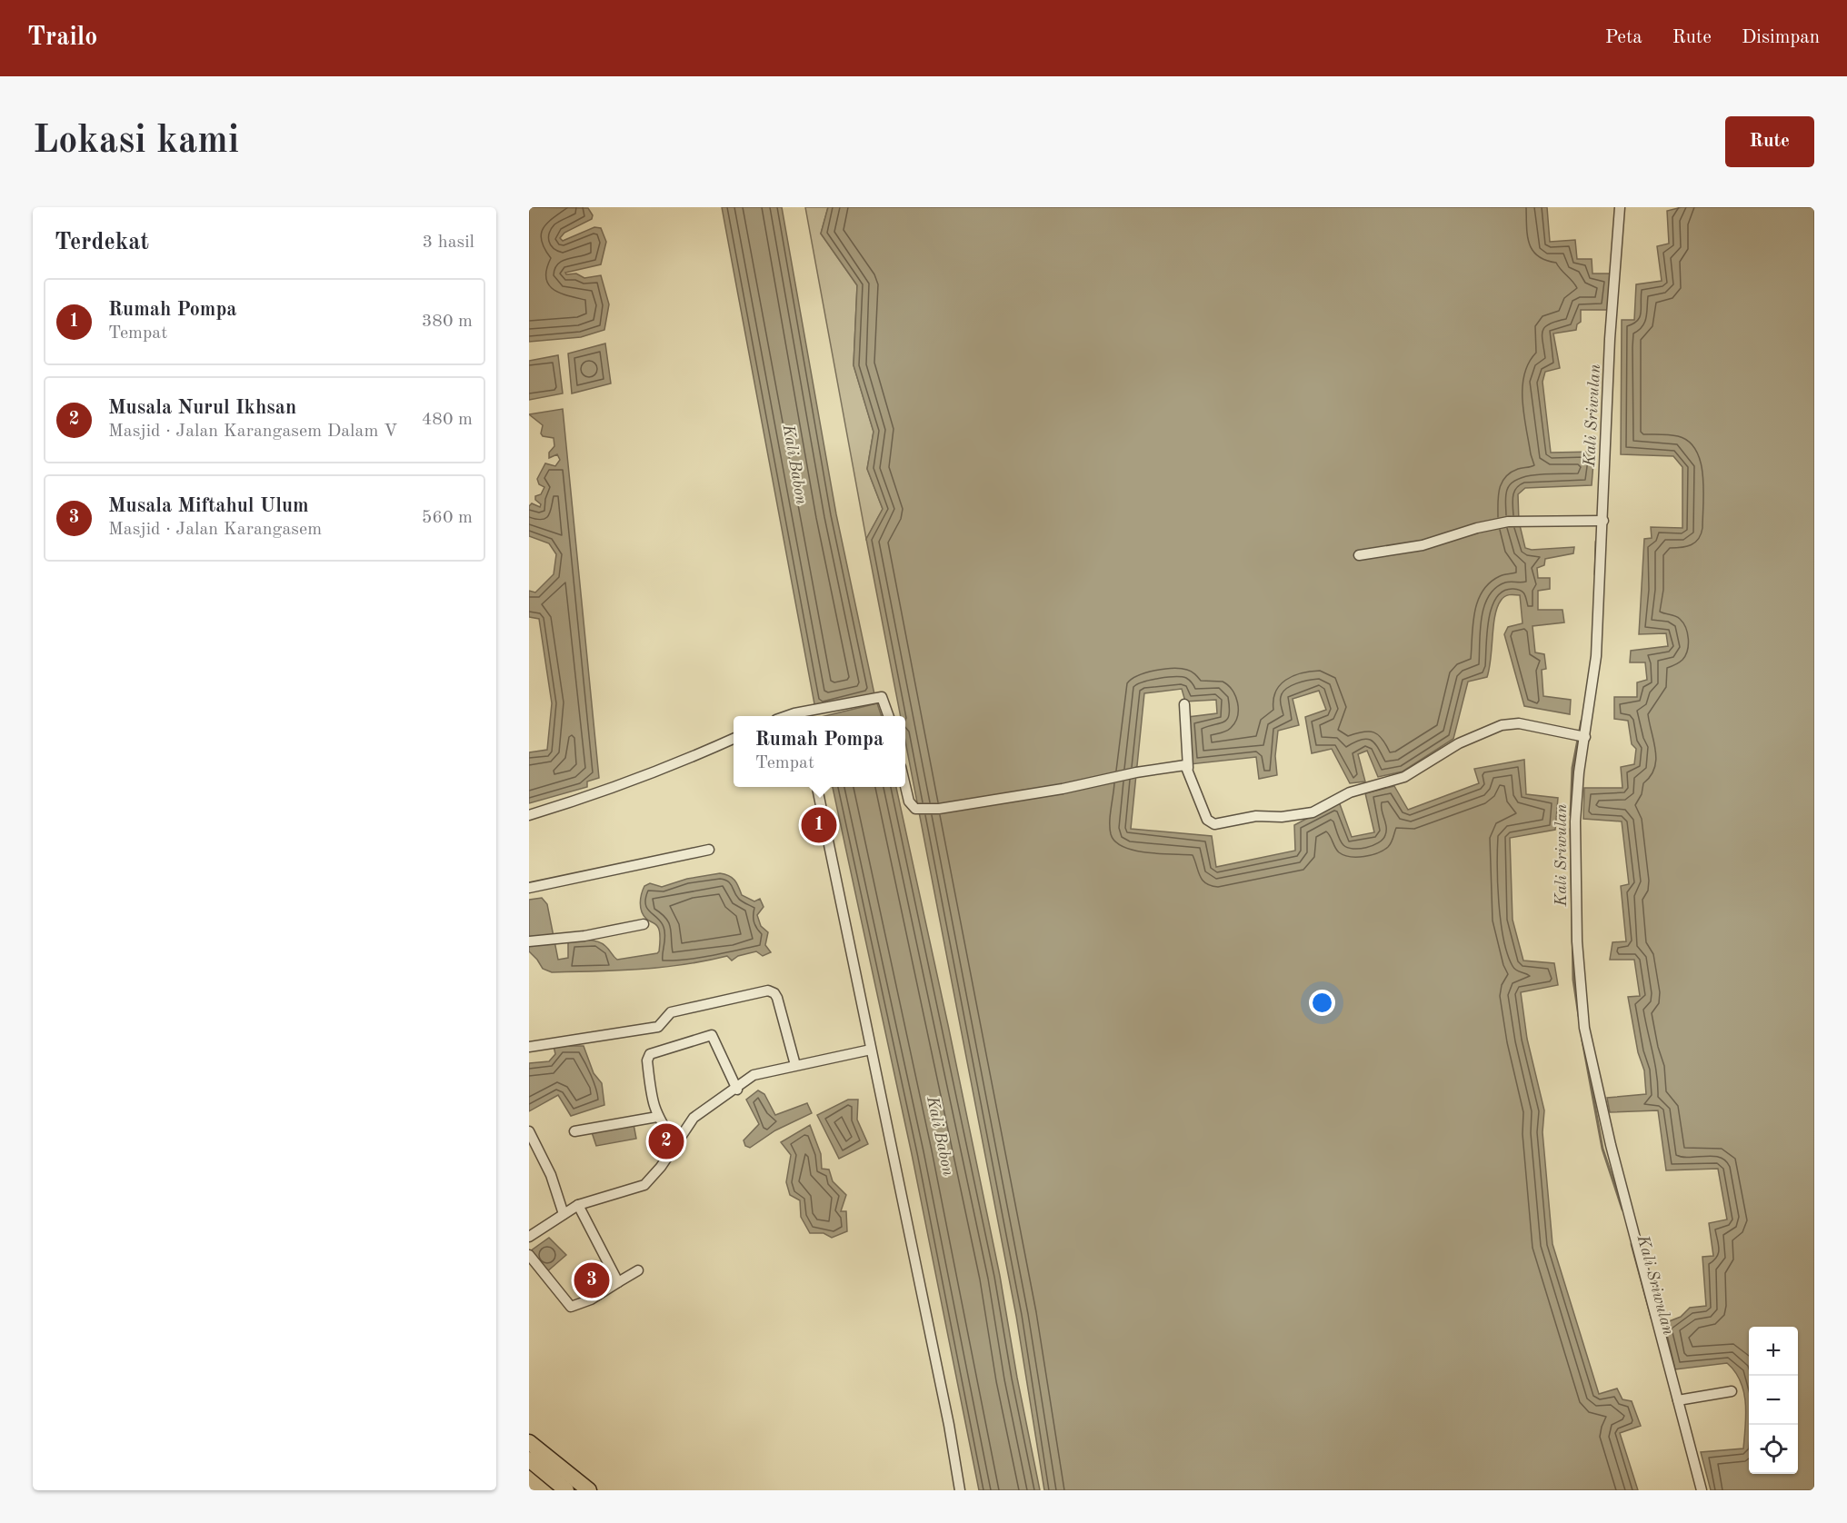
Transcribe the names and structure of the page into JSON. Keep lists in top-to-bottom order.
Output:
{
  "water": ["Kali Sriwulan", "Kali Babon"],
  "page": {
    "header": "Trailo",
    "nav": ["Peta", "Rute", "Disimpan"],
    "buttons": "Rute",
    "title": "Lokasi kami",
    "heading": ["Terdekat", "3 hasil"],
    "list": [
      {
        "mark": "1",
        "name": "Rumah Pompa",
        "note": "Tempat",
        "value": "380 m"
      },
      {
        "mark": "2",
        "name": "Musala Nurul Ikhsan",
        "note": "Masjid · Jalan Karangasem Dalam V",
        "value": "480 m"
      },
      {
        "mark": "3",
        "name": "Musala Miftahul Ulum",
        "note": "Masjid · Jalan Karangasem",
        "value": "560 m"
      }
    ],
    "popup": ["Rumah Pompa", "Tempat"],
    "pins": ["1", "2", "3"],
    "map_buttons": ["+", "−"]
  }
}
